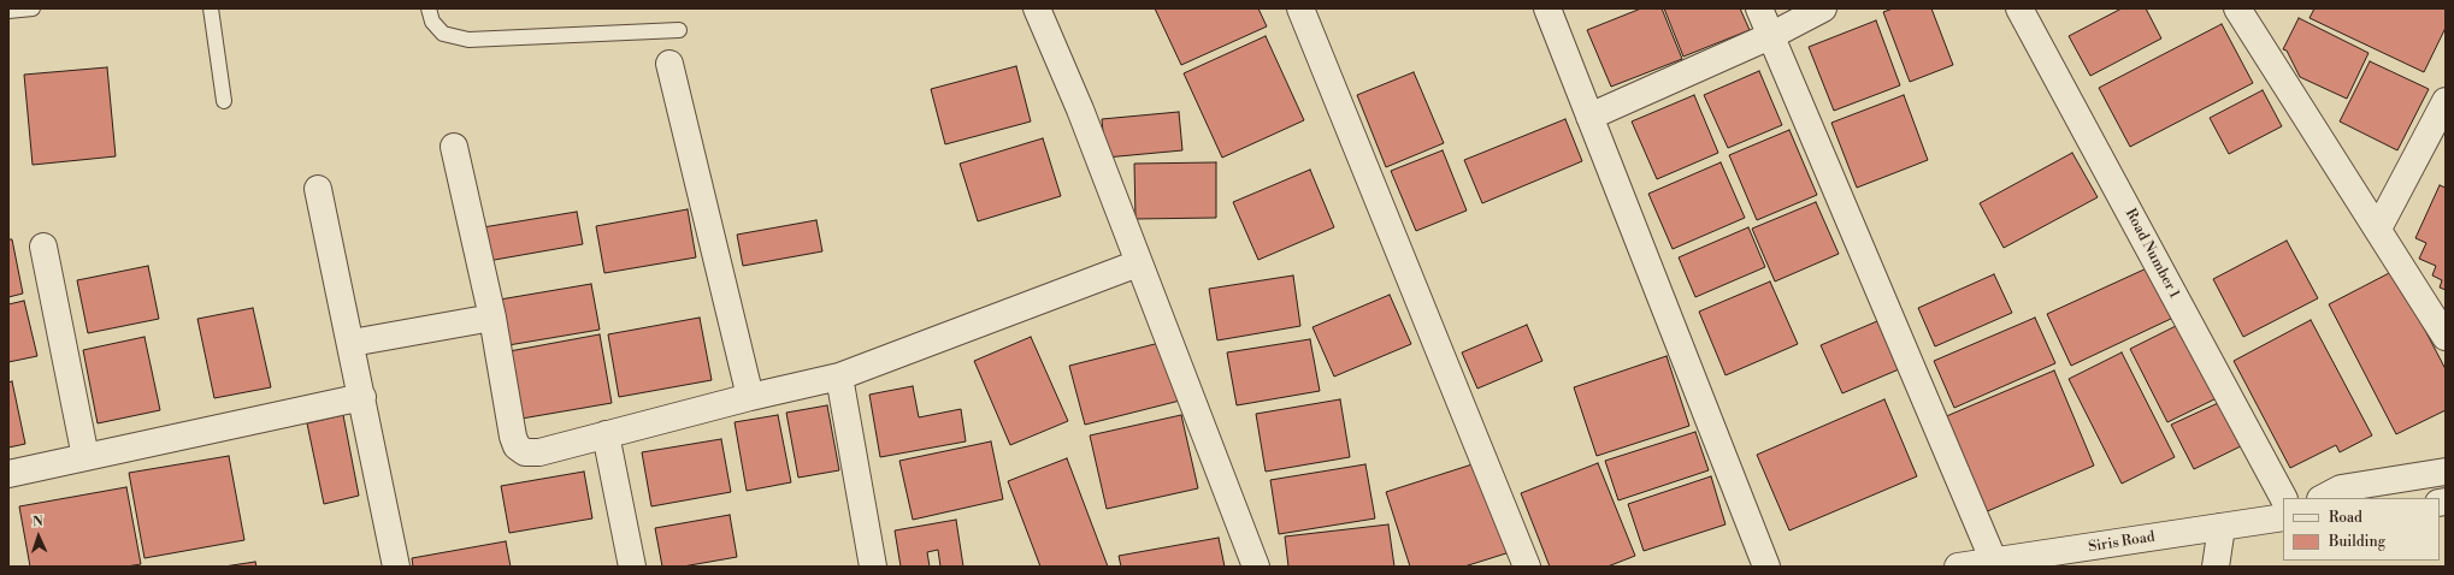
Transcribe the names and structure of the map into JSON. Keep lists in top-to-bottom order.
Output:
{
  "streets": {
    "street": ["Road Number 1", "Siris Road"]
  },
  "legend": ["Road", "Building"],
  "north": "top"
}
